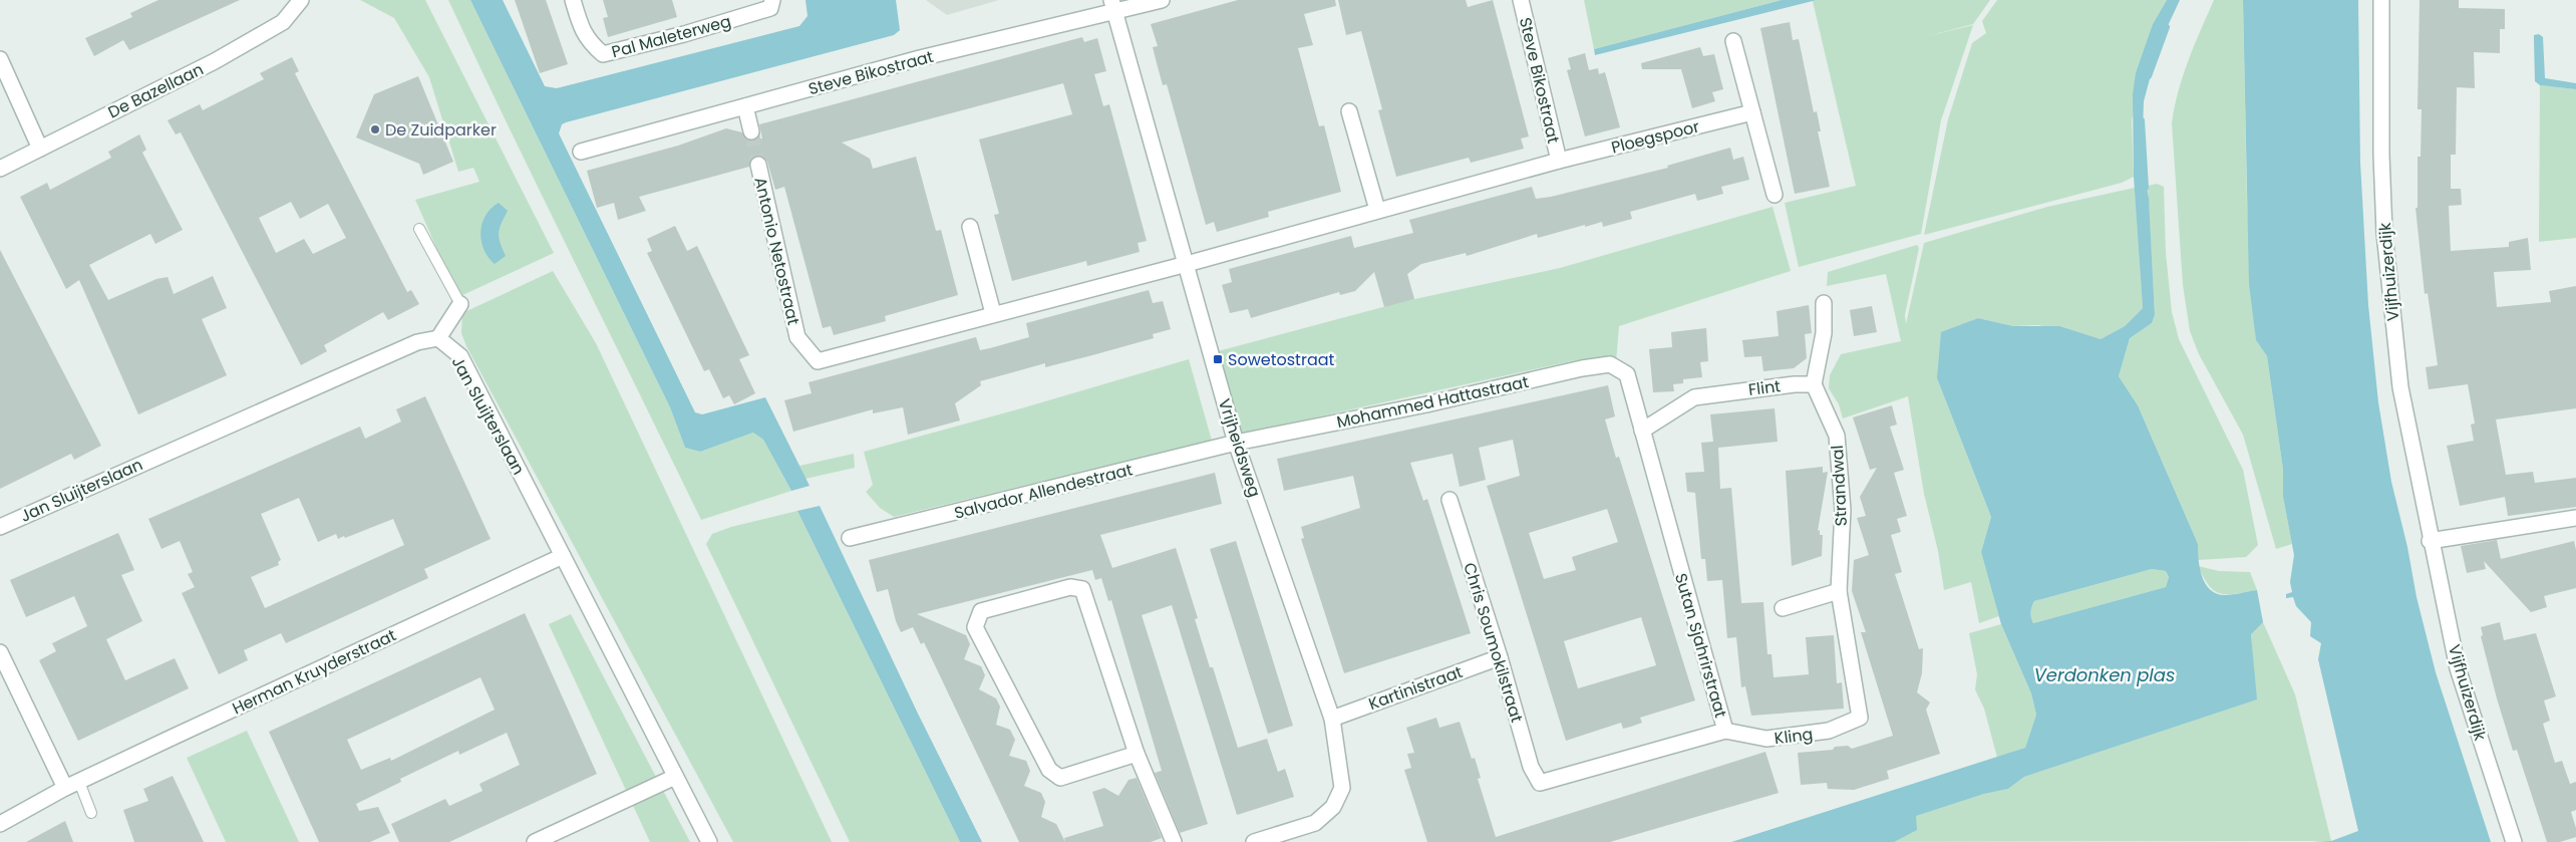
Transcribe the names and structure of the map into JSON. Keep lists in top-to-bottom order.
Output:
{
  "streets": {
    "street": [
      "Pal Maleterweg",
      "Steve Bikostraat",
      "De Bazellaan",
      "Ploegspoor",
      "Antonio Netostraat",
      "Vijfhuizerdijk",
      "Flint",
      "Mohammed Hattastraat",
      "Jan Sluijterslaan",
      "Vrijheidsweg",
      "Strandwal",
      "Salvador Allendestraat",
      "Chris Soumokilstraat",
      "Sutan Sjahrirstraat",
      "Herman Kruyderstraat",
      "Kartinistraat",
      "Kling"
    ]
  },
  "crossings": [
    ["Steve Bikostraat", "Ploegspoor"],
    ["Steve Bikostraat", "Vrijheidsweg"],
    ["Flint", "Strandwal"],
    ["Flint", "Sutan Sjahrirstraat"],
    ["Mohammed Hattastraat", "Vrijheidsweg"],
    ["Mohammed Hattastraat", "Salvador Allendestraat"],
    ["Mohammed Hattastraat", "Sutan Sjahrirstraat"],
    ["Jan Sluijterslaan", "Herman Kruyderstraat"],
    ["Vrijheidsweg", "Salvador Allendestraat"],
    ["Vrijheidsweg", "Kartinistraat"],
    ["Strandwal", "Kling"],
    ["Chris Soumokilstraat", "Sutan Sjahrirstraat"],
    ["Chris Soumokilstraat", "Kartinistraat"],
    ["Sutan Sjahrirstraat", "Kling"]
  ],
  "water": ["Verdonken plas"],
  "places": {
    "other": ["De Zuidparker"],
    "transit": ["Sowetostraat"]
  }
}
